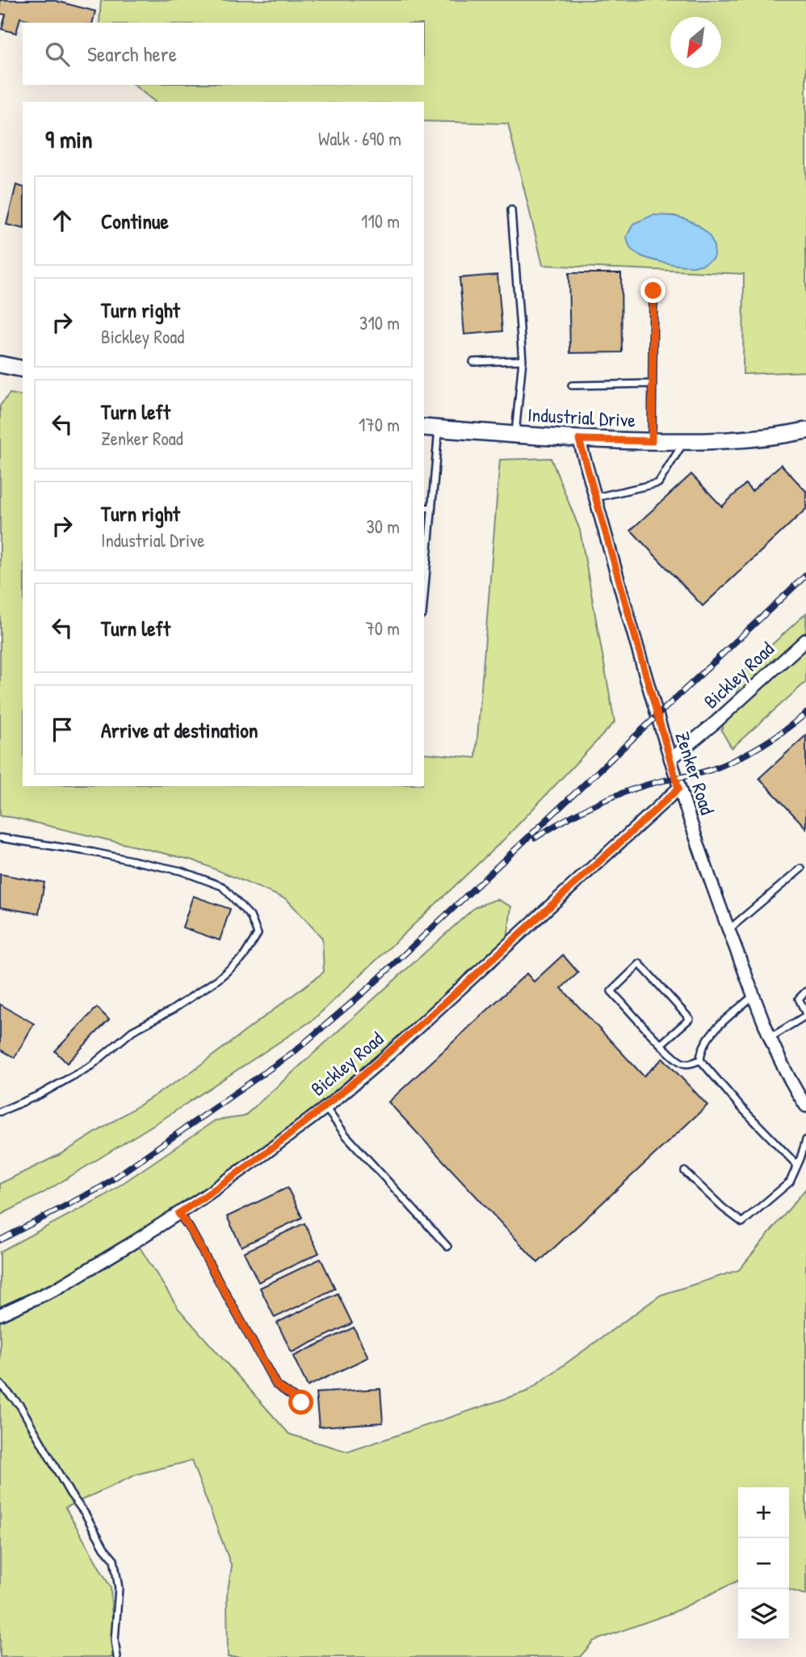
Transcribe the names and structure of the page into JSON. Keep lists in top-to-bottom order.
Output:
{
  "streets": {
    "street": ["Industrial Drive", "Bickley Road", "Zenker Road"]
  },
  "crossings": [
    ["Industrial Drive", "Zenker Road"],
    ["Bickley Road", "Zenker Road"]
  ],
  "north": "bottom left",
  "page": {
    "search": "Search here",
    "heading": ["9 min", "Walk · 690 m"],
    "list": [
      ["Continue", "110 m"],
      ["Turn right", "Bickley Road", "310 m"],
      ["Turn left", "Zenker Road", "170 m"],
      ["Turn right", "Industrial Drive", "30 m"],
      ["Turn left", "70 m"],
      "Arrive at destination"
    ],
    "map_buttons": ["+", "−"]
  }
}
